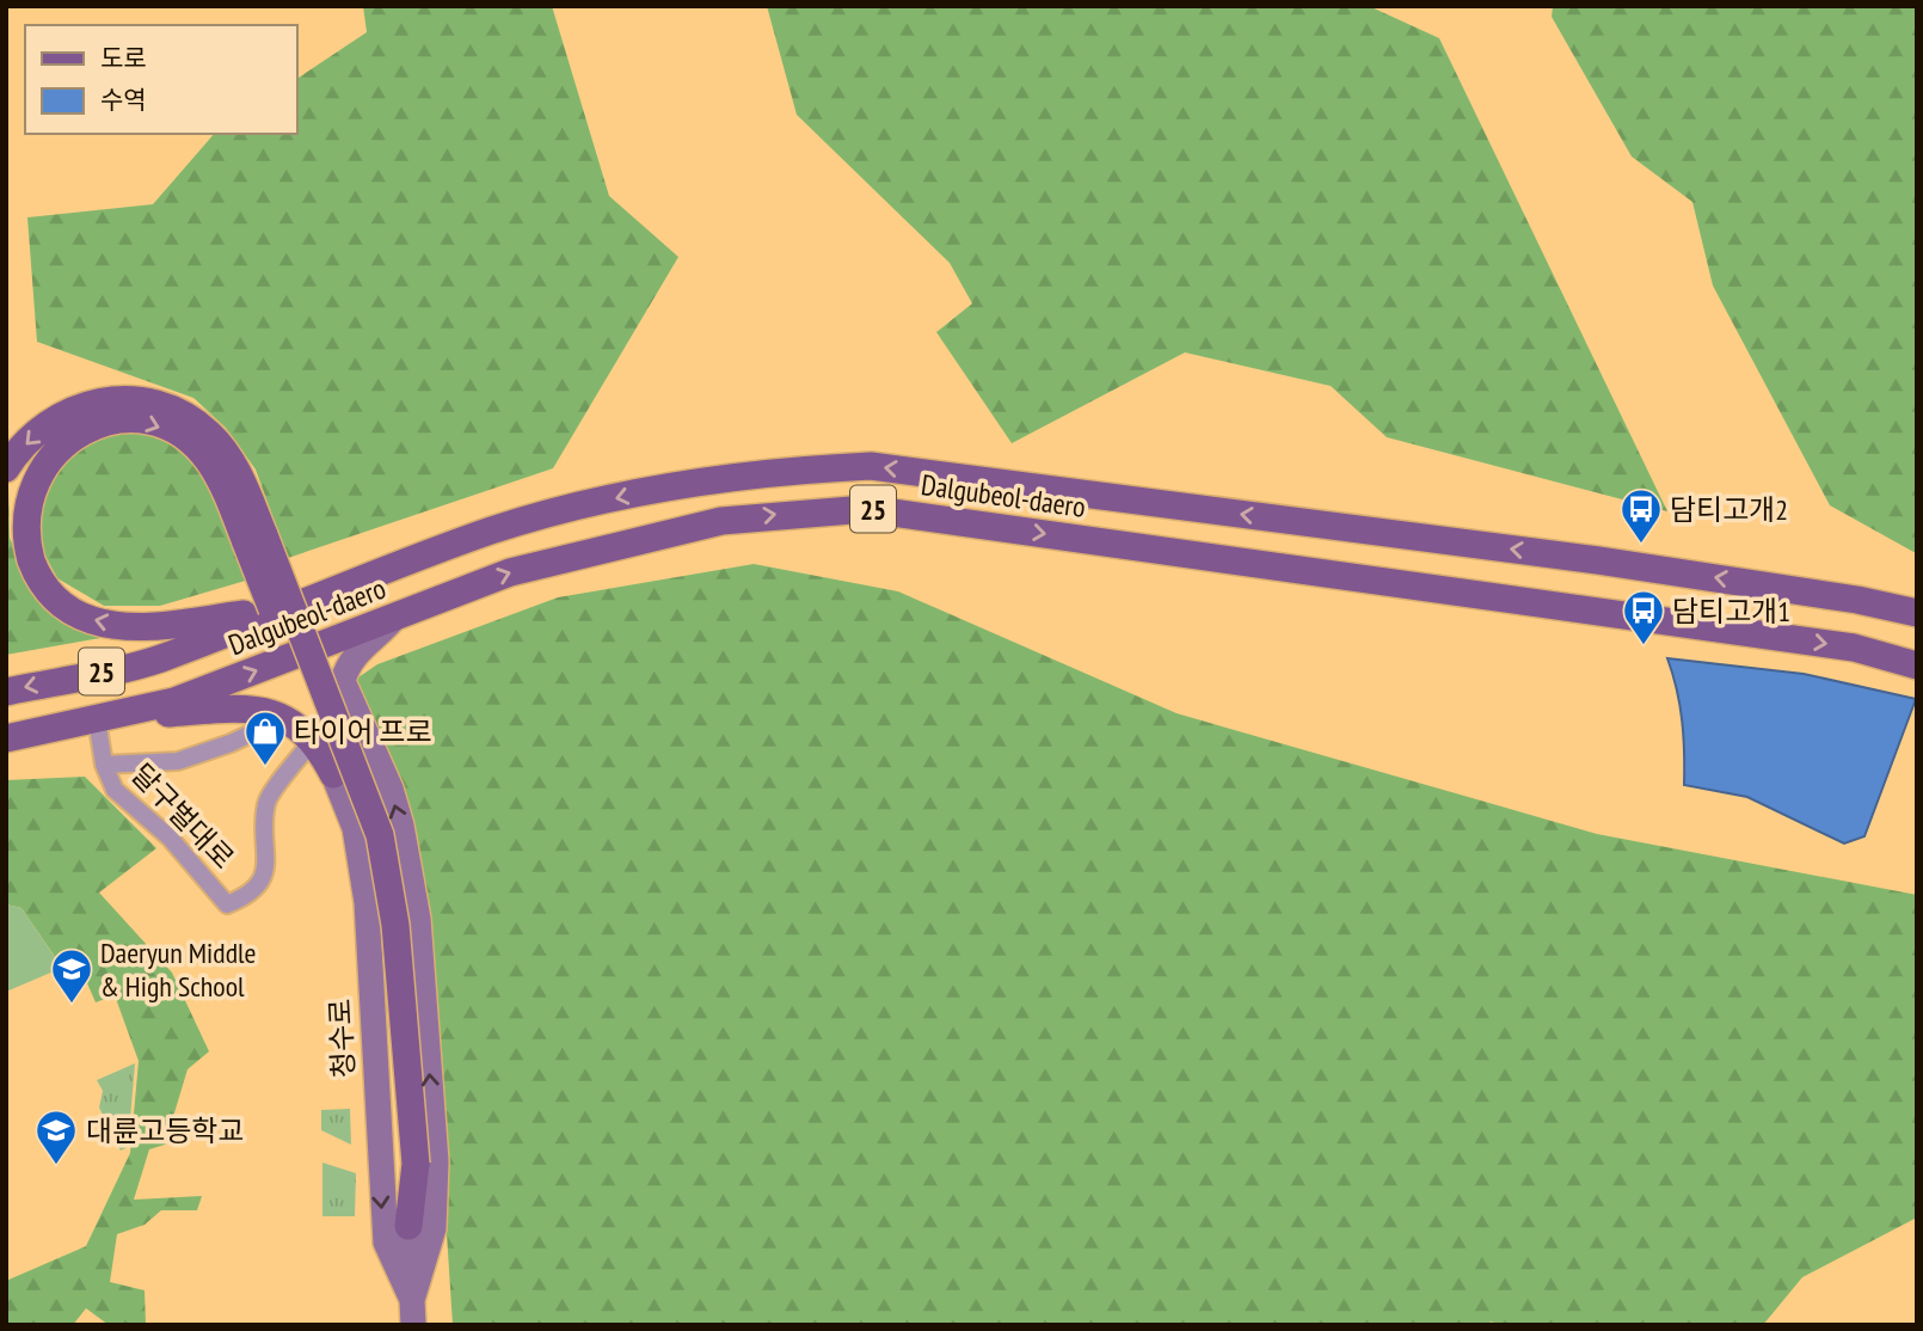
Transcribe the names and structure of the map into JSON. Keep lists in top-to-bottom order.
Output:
{
  "streets": {
    "main road": ["Dalgubeol-daero", "25", "청수로"],
    "street": ["달구벌대로"]
  },
  "crossings": [
    ["Dalgubeol-daero", "달구벌대로"]
  ],
  "places": {
    "bus stop": ["담티고개2", "담티고개1"],
    "shop": ["타이어 프로"],
    "school or university": ["Daeryun Middle & High School", "대륜고등학교"]
  },
  "legend": ["도로", "수역"]
}
